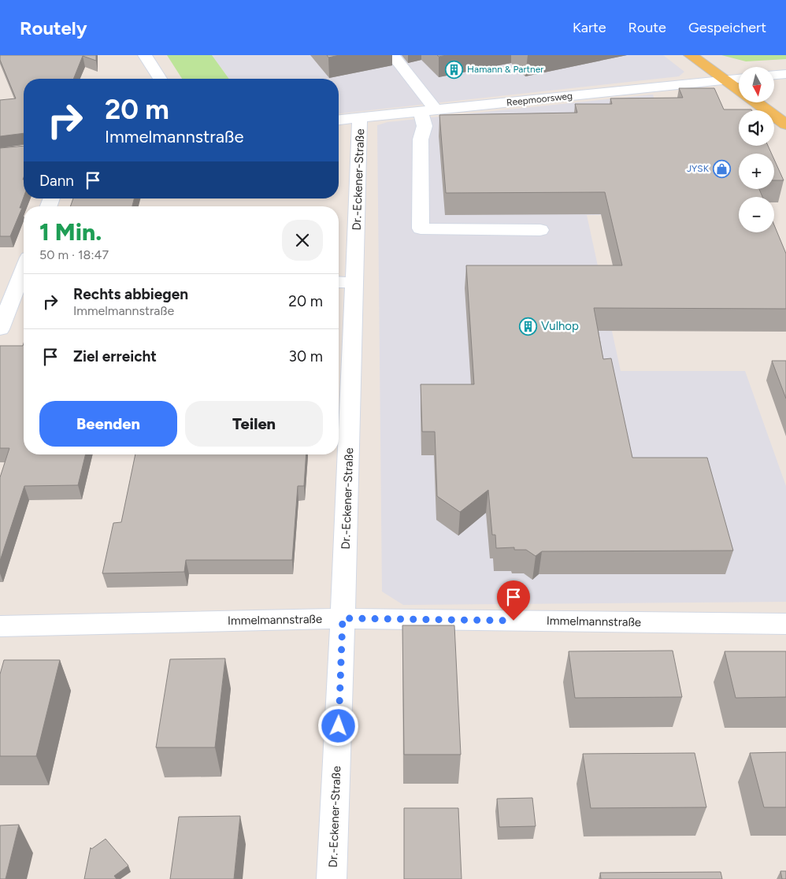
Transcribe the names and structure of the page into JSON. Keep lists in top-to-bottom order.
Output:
{
  "streets": {
    "street": ["Reepmoorsweg", "Dr.-Eckener-Straße", "Immelmannstraße"]
  },
  "crossings": [
    ["Reepmoorsweg", "Dr.-Eckener-Straße"],
    ["Dr.-Eckener-Straße", "Immelmannstraße"]
  ],
  "places": {
    "building": ["Hamann & Partner", "Vulhop"],
    "shop": ["JYSK"]
  },
  "north": "bottom",
  "page": {
    "header": "Routely",
    "nav": ["Karte", "Route", "Gespeichert"],
    "map_buttons": ["+", "−"],
    "turn": ["20 m", "Immelmannstraße"],
    "then": "Dann",
    "heading": ["1 Min.", "50 m · 18:47"],
    "list": [
      {
        "name": "Rechts abbiegen",
        "note": "Immelmannstraße",
        "value": "20 m"
      },
      {
        "name": "Ziel erreicht",
        "value": "30 m"
      }
    ],
    "buttons": ["Beenden", "Teilen"]
  }
}
